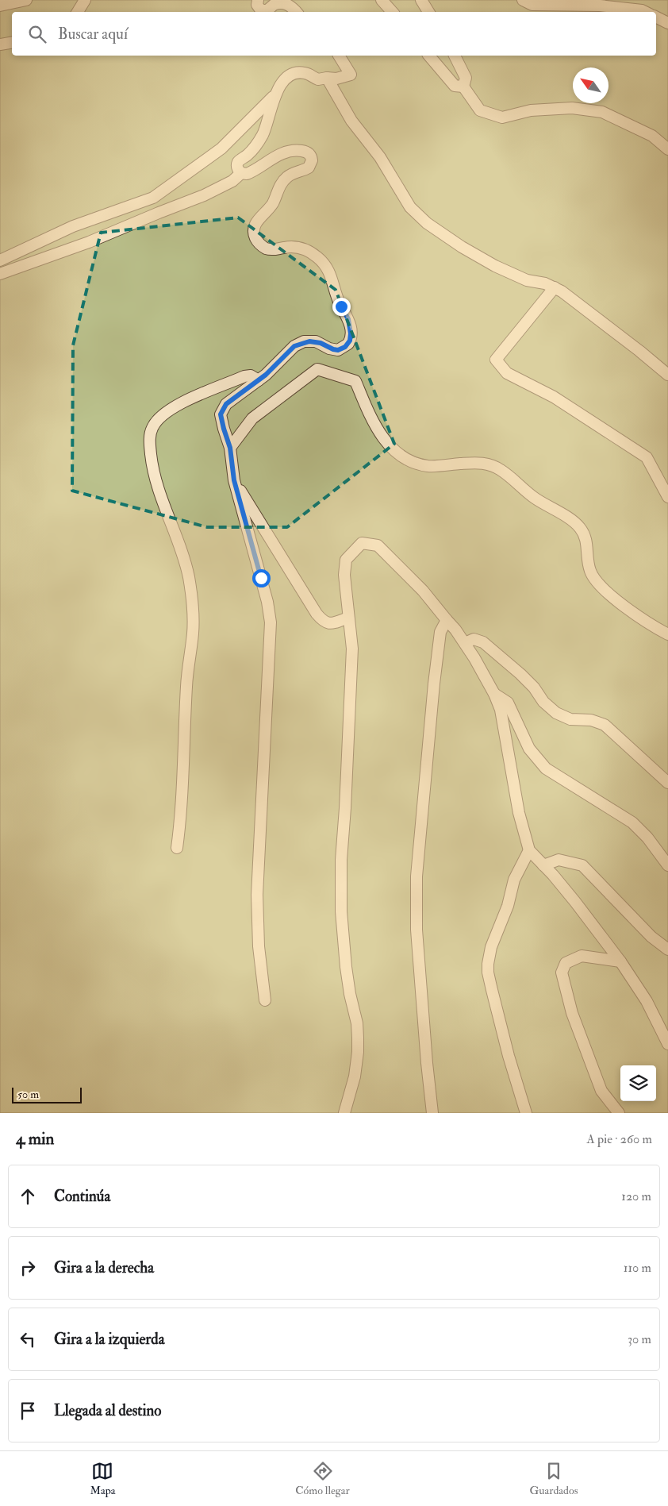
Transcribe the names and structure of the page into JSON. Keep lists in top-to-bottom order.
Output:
{
  "scale_bar": "50 m",
  "north": "top left",
  "page": {
    "search": "Buscar aquí",
    "scale": "50 m",
    "heading": ["4 min", "A pie · 260 m"],
    "list": [
      ["Continúa", "120 m"],
      ["Gira a la derecha", "110 m"],
      ["Gira a la izquierda", "30 m"],
      "Llegada al destino"
    ],
    "nav": ["Mapa", "Cómo llegar", "Guardados"]
  }
}
